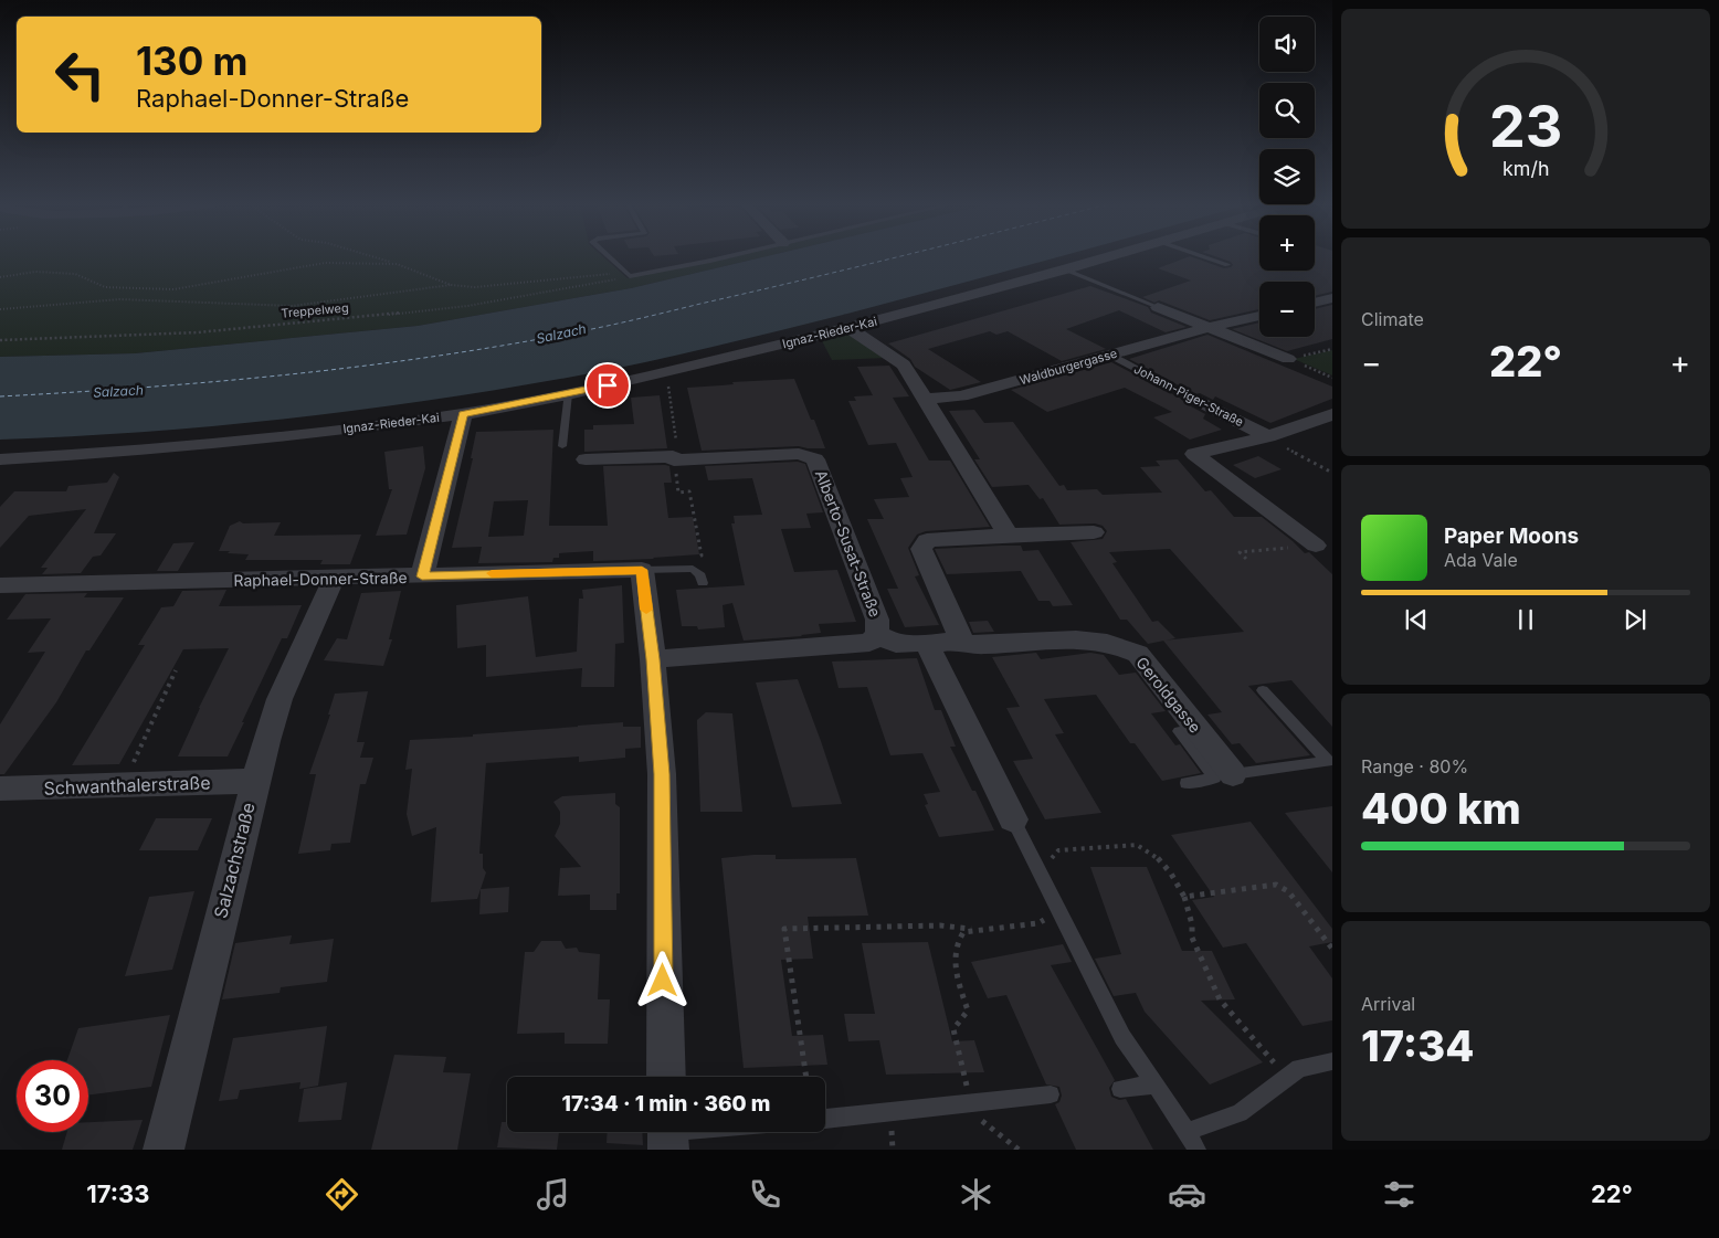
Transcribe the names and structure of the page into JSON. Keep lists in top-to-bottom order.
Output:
{
  "streets": {
    "street": [
      "Ignaz-Rieder-Kai",
      "Waldburgergasse",
      "Johann-Piger-Straße",
      "Alberto-Susat-Straße",
      "Raphael-Donner-Straße",
      "Geroldgasse",
      "Schwanthalerstraße",
      "Salzachstraße"
    ],
    "path": ["Treppelweg"]
  },
  "crossings": [
    ["Waldburgergasse", "Johann-Piger-Straße"],
    ["Alberto-Susat-Straße", "Geroldgasse"],
    ["Raphael-Donner-Straße", "Salzachstraße"],
    ["Schwanthalerstraße", "Salzachstraße"]
  ],
  "water": ["Salzach"],
  "page": {
    "map_buttons": ["+", "−"],
    "turn": ["130 m", "Raphael-Donner-Straße"],
    "tile": [
      "Climate",
      ["Range · 80%", "400 km"],
      ["Arrival", "17:34"]
    ],
    "heat": ["−", "22°", "+"],
    "song": ["Paper Moons", "Ada Vale"],
    "limit": "30",
    "trip": "17:34 · 1 min · 360 m",
    "tabs": ["17:33", "22°"],
    "gauge": ["23", "km/h"]
  }
}
